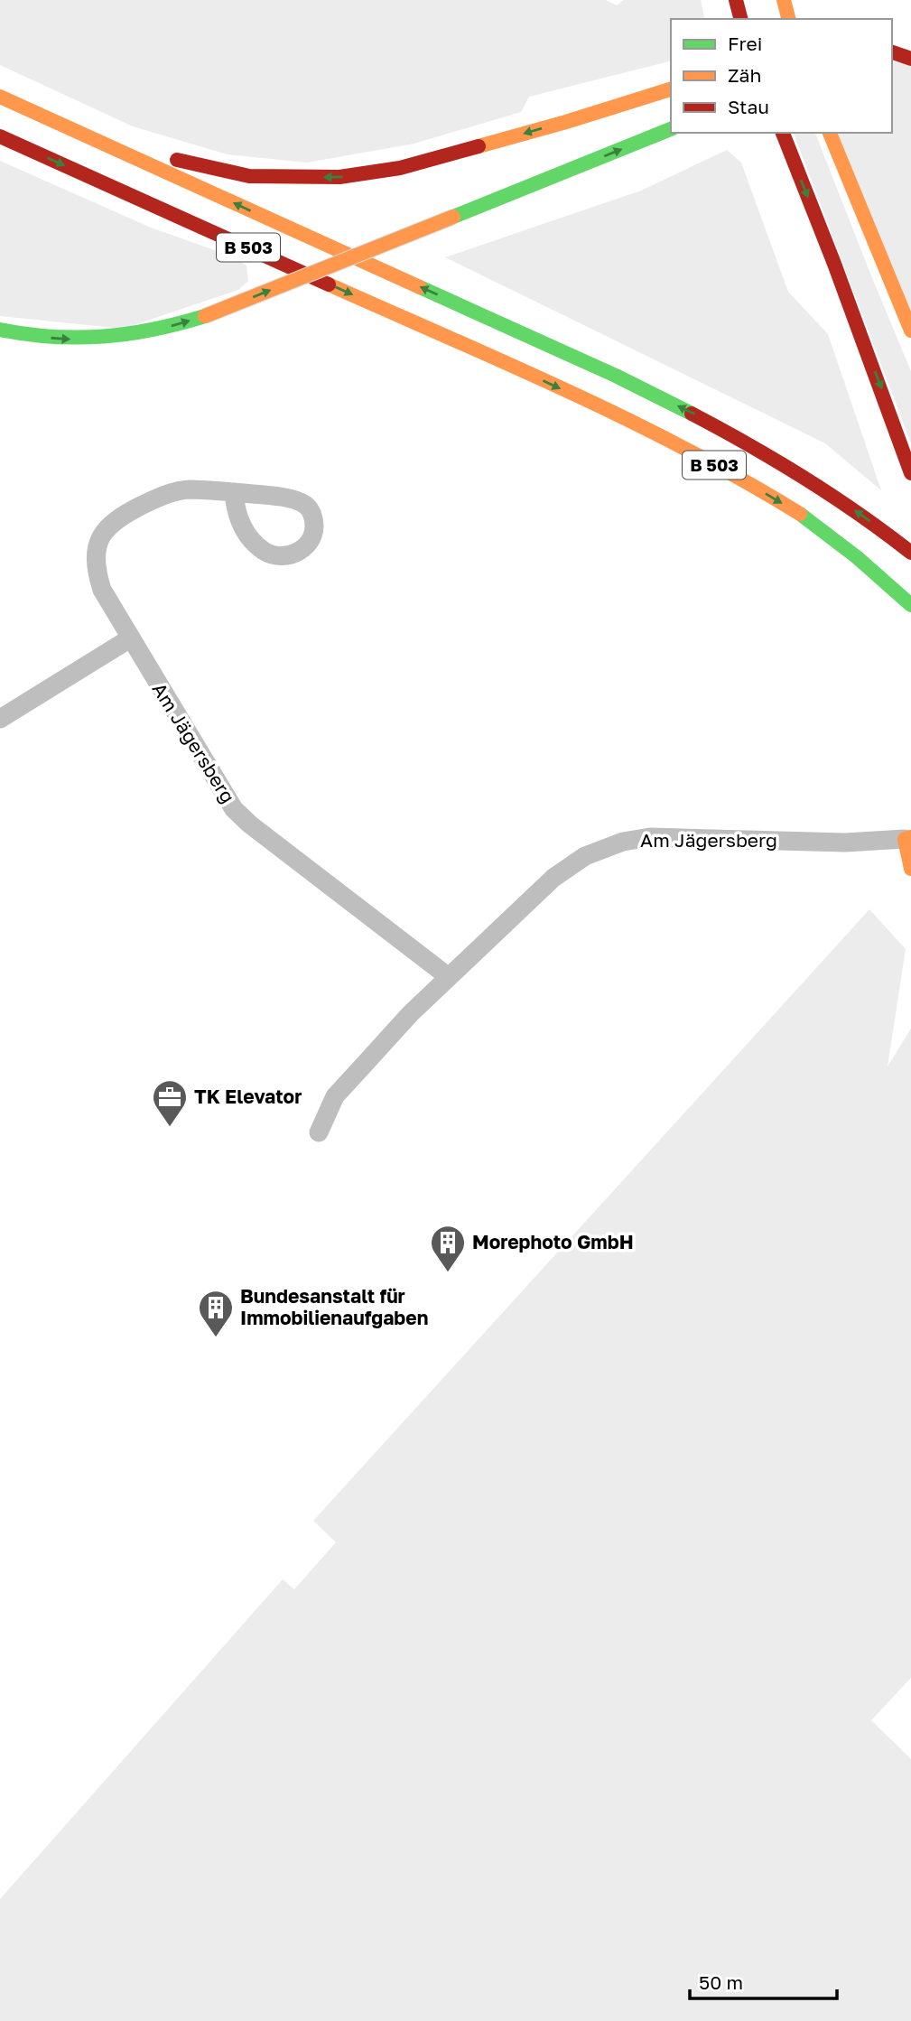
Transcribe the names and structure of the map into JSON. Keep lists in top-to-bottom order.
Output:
{
  "streets": {
    "main road": ["B 503"],
    "street": ["Am Jägersberg"]
  },
  "places": {
    "office": ["TK Elevator"],
    "building": ["Morephoto GmbH", "Bundesanstalt für Immobilienaufgaben"]
  },
  "legend": ["Frei", "Zäh", "Stau"],
  "scale_bar": "50 m"
}
